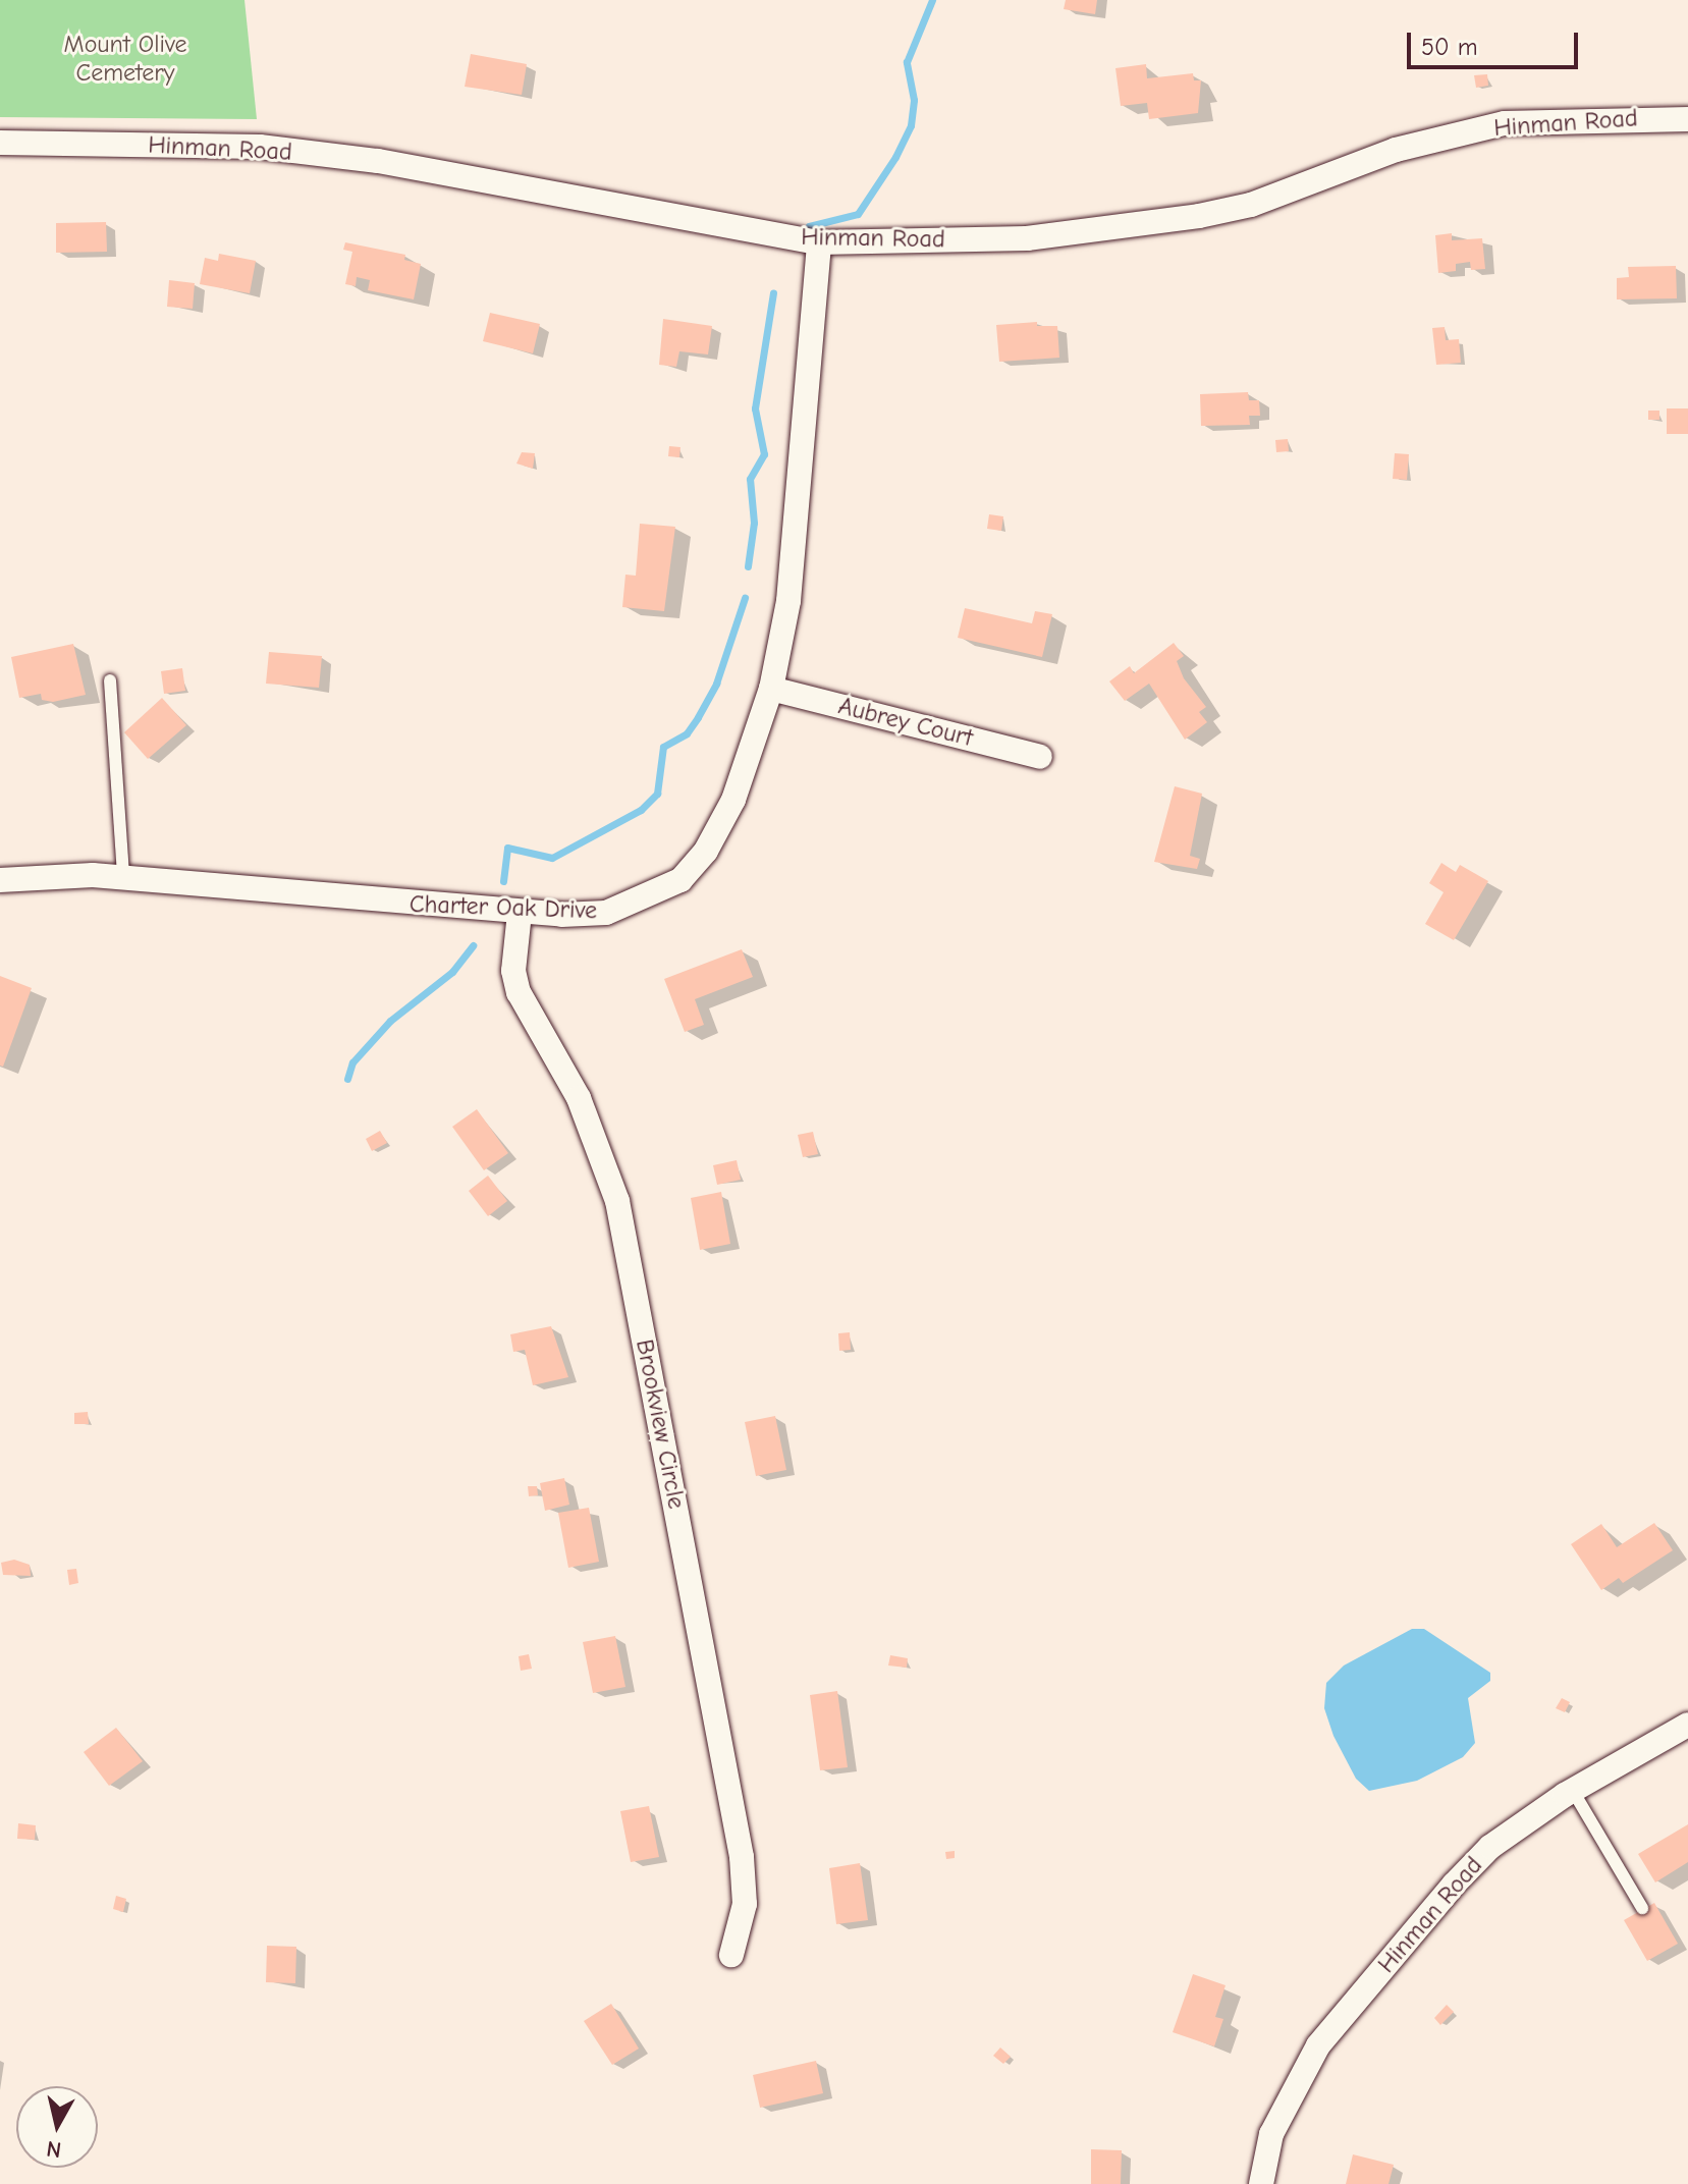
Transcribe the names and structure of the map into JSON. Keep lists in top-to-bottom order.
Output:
{
  "streets": {
    "street": [
      "Hinman Road",
      "Aubrey Court",
      "Charter Oak Drive",
      "Brookview Circle"
    ]
  },
  "crossings": [
    ["Hinman Road", "Charter Oak Drive"],
    ["Aubrey Court", "Charter Oak Drive"],
    ["Charter Oak Drive", "Brookview Circle"]
  ],
  "parks": ["Mount Olive Cemetery"],
  "scale_bar": "50 m",
  "north": "bottom"
}
